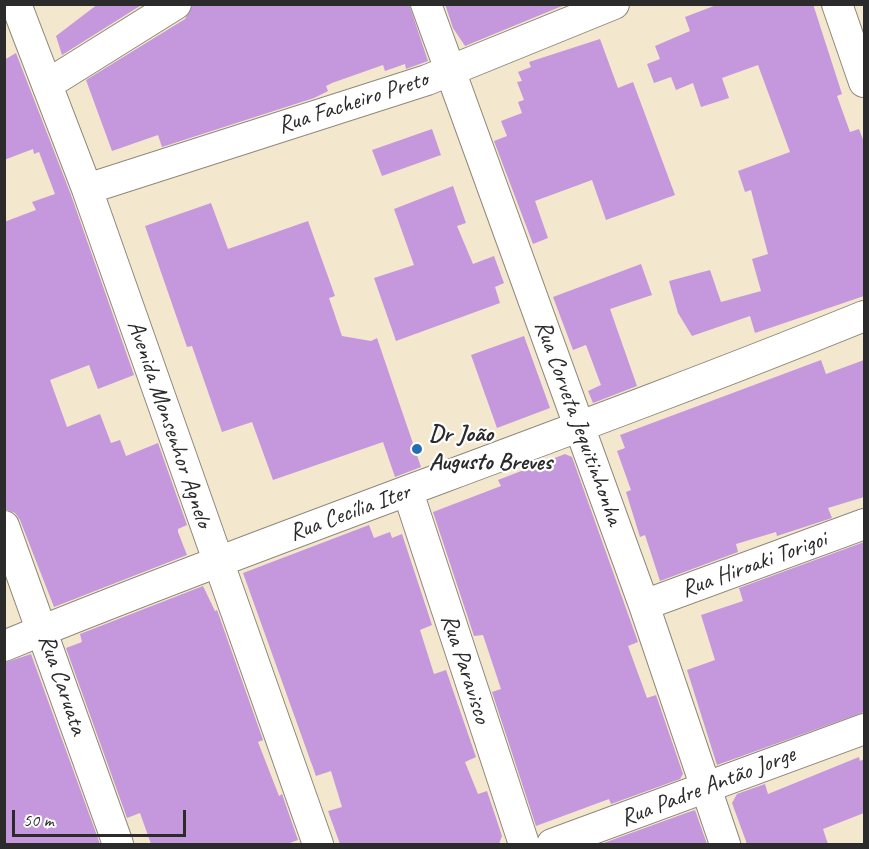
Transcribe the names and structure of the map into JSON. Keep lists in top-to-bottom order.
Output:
{
  "streets": {
    "street": [
      "Rua Facheiro Preto",
      "Rua Corveta Jequitinhonha",
      "Avenida Monsenhor Agnelo",
      "Rua Cecília Iter",
      "Rua Hiroaki Torigoi",
      "Rua Paravisco",
      "Rua Caruata",
      "Rua Padre Antão Jorge"
    ]
  },
  "crossings": [
    ["Rua Facheiro Preto", "Rua Corveta Jequitinhonha"],
    ["Rua Facheiro Preto", "Avenida Monsenhor Agnelo"],
    ["Rua Corveta Jequitinhonha", "Rua Cecília Iter"],
    ["Rua Corveta Jequitinhonha", "Rua Hiroaki Torigoi"],
    ["Rua Corveta Jequitinhonha", "Rua Padre Antão Jorge"],
    ["Avenida Monsenhor Agnelo", "Rua Cecília Iter"],
    ["Rua Cecília Iter", "Rua Paravisco"],
    ["Rua Cecília Iter", "Rua Caruata"]
  ],
  "places": ["Dr João Augusto Breves"],
  "scale_bar": "50 m"
}
